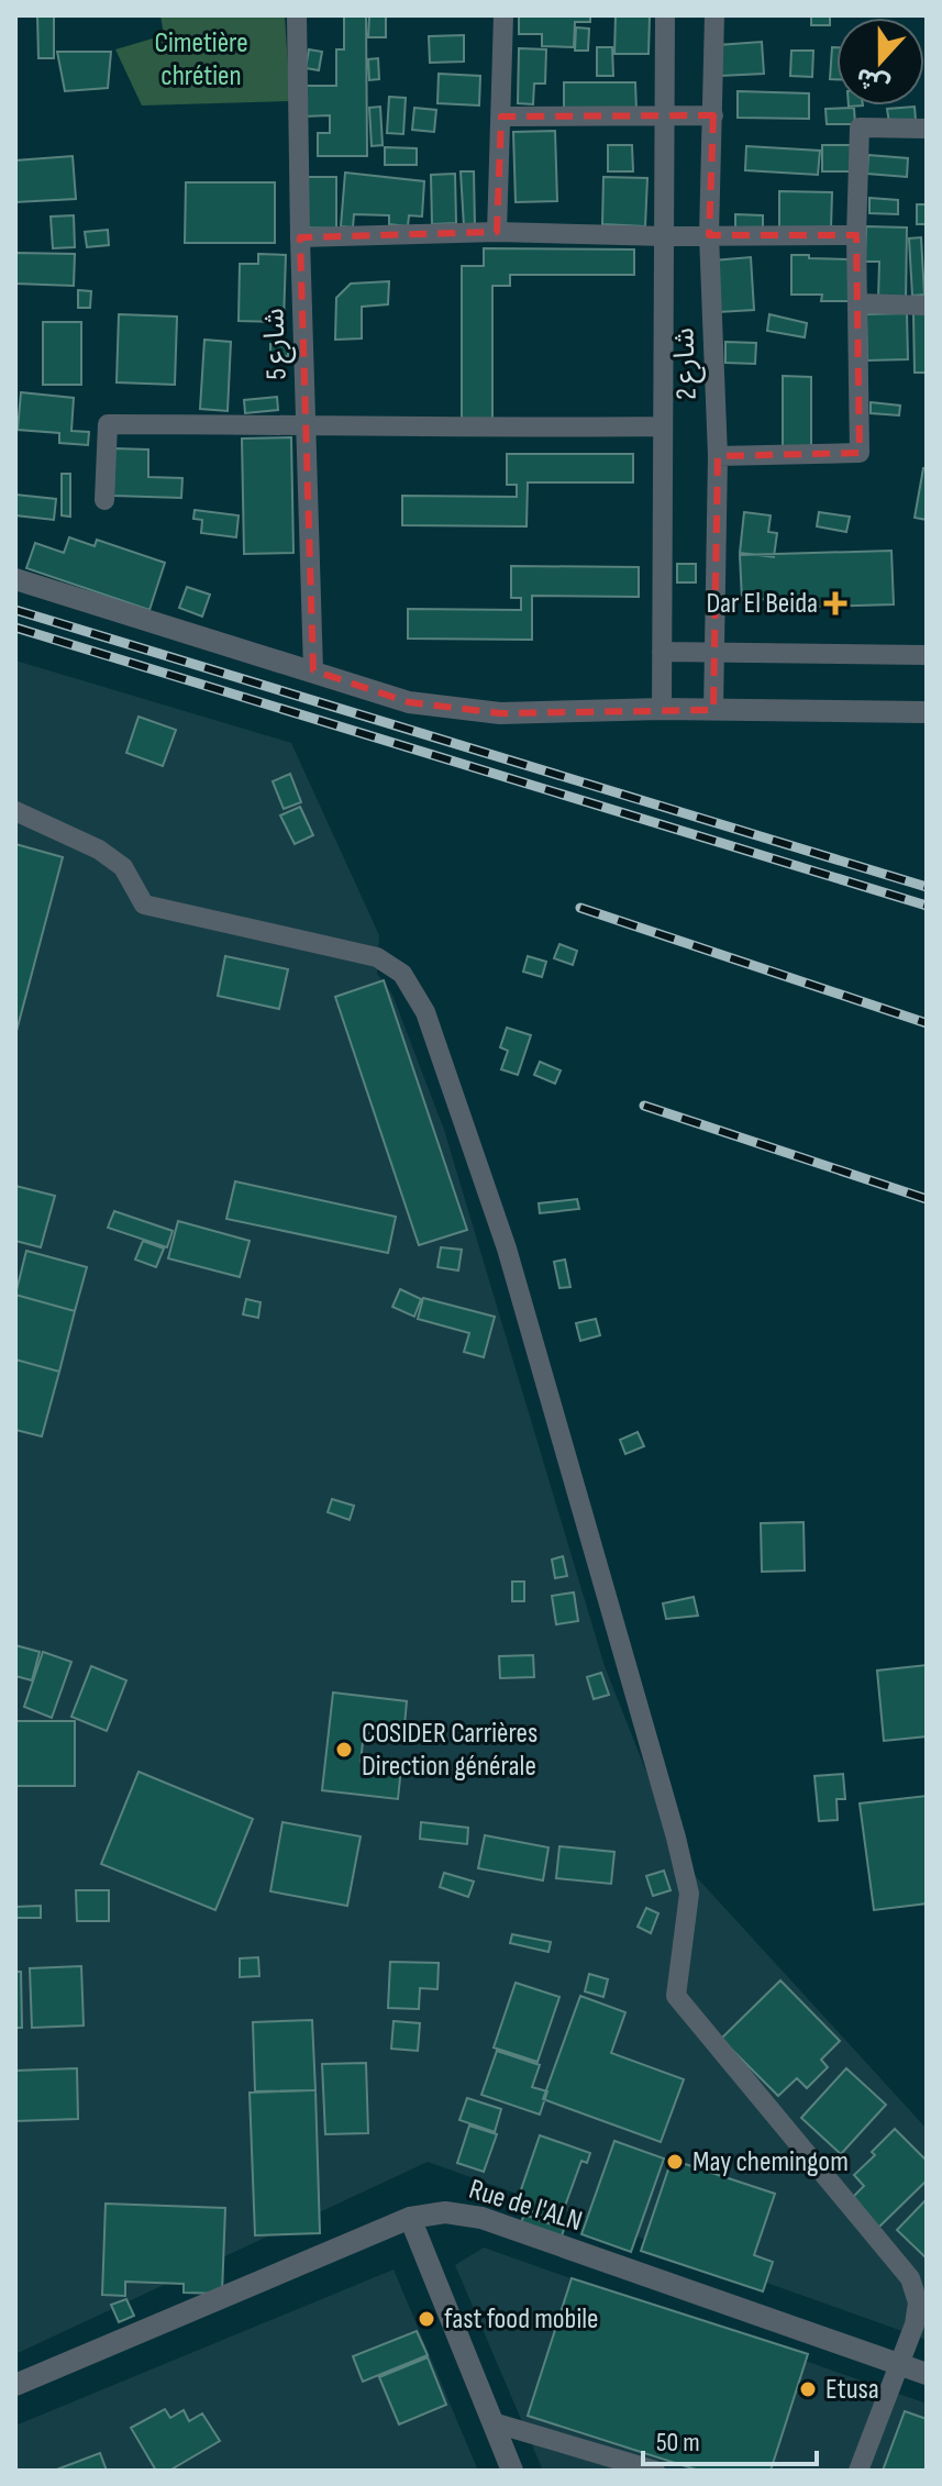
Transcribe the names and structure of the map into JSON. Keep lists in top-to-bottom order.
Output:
{
  "streets": {
    "street": ["شارع 5", "شارع 2", "Rue de l'ALN"]
  },
  "parks": ["Cimetière chrétien"],
  "places": {
    "health": ["Dar El Beida"],
    "other": [
      "COSIDER Carrières Direction générale",
      "May chemingom",
      "fast food mobile",
      "Etusa"
    ]
  },
  "scale_bar": "50 m",
  "north": "bottom"
}
